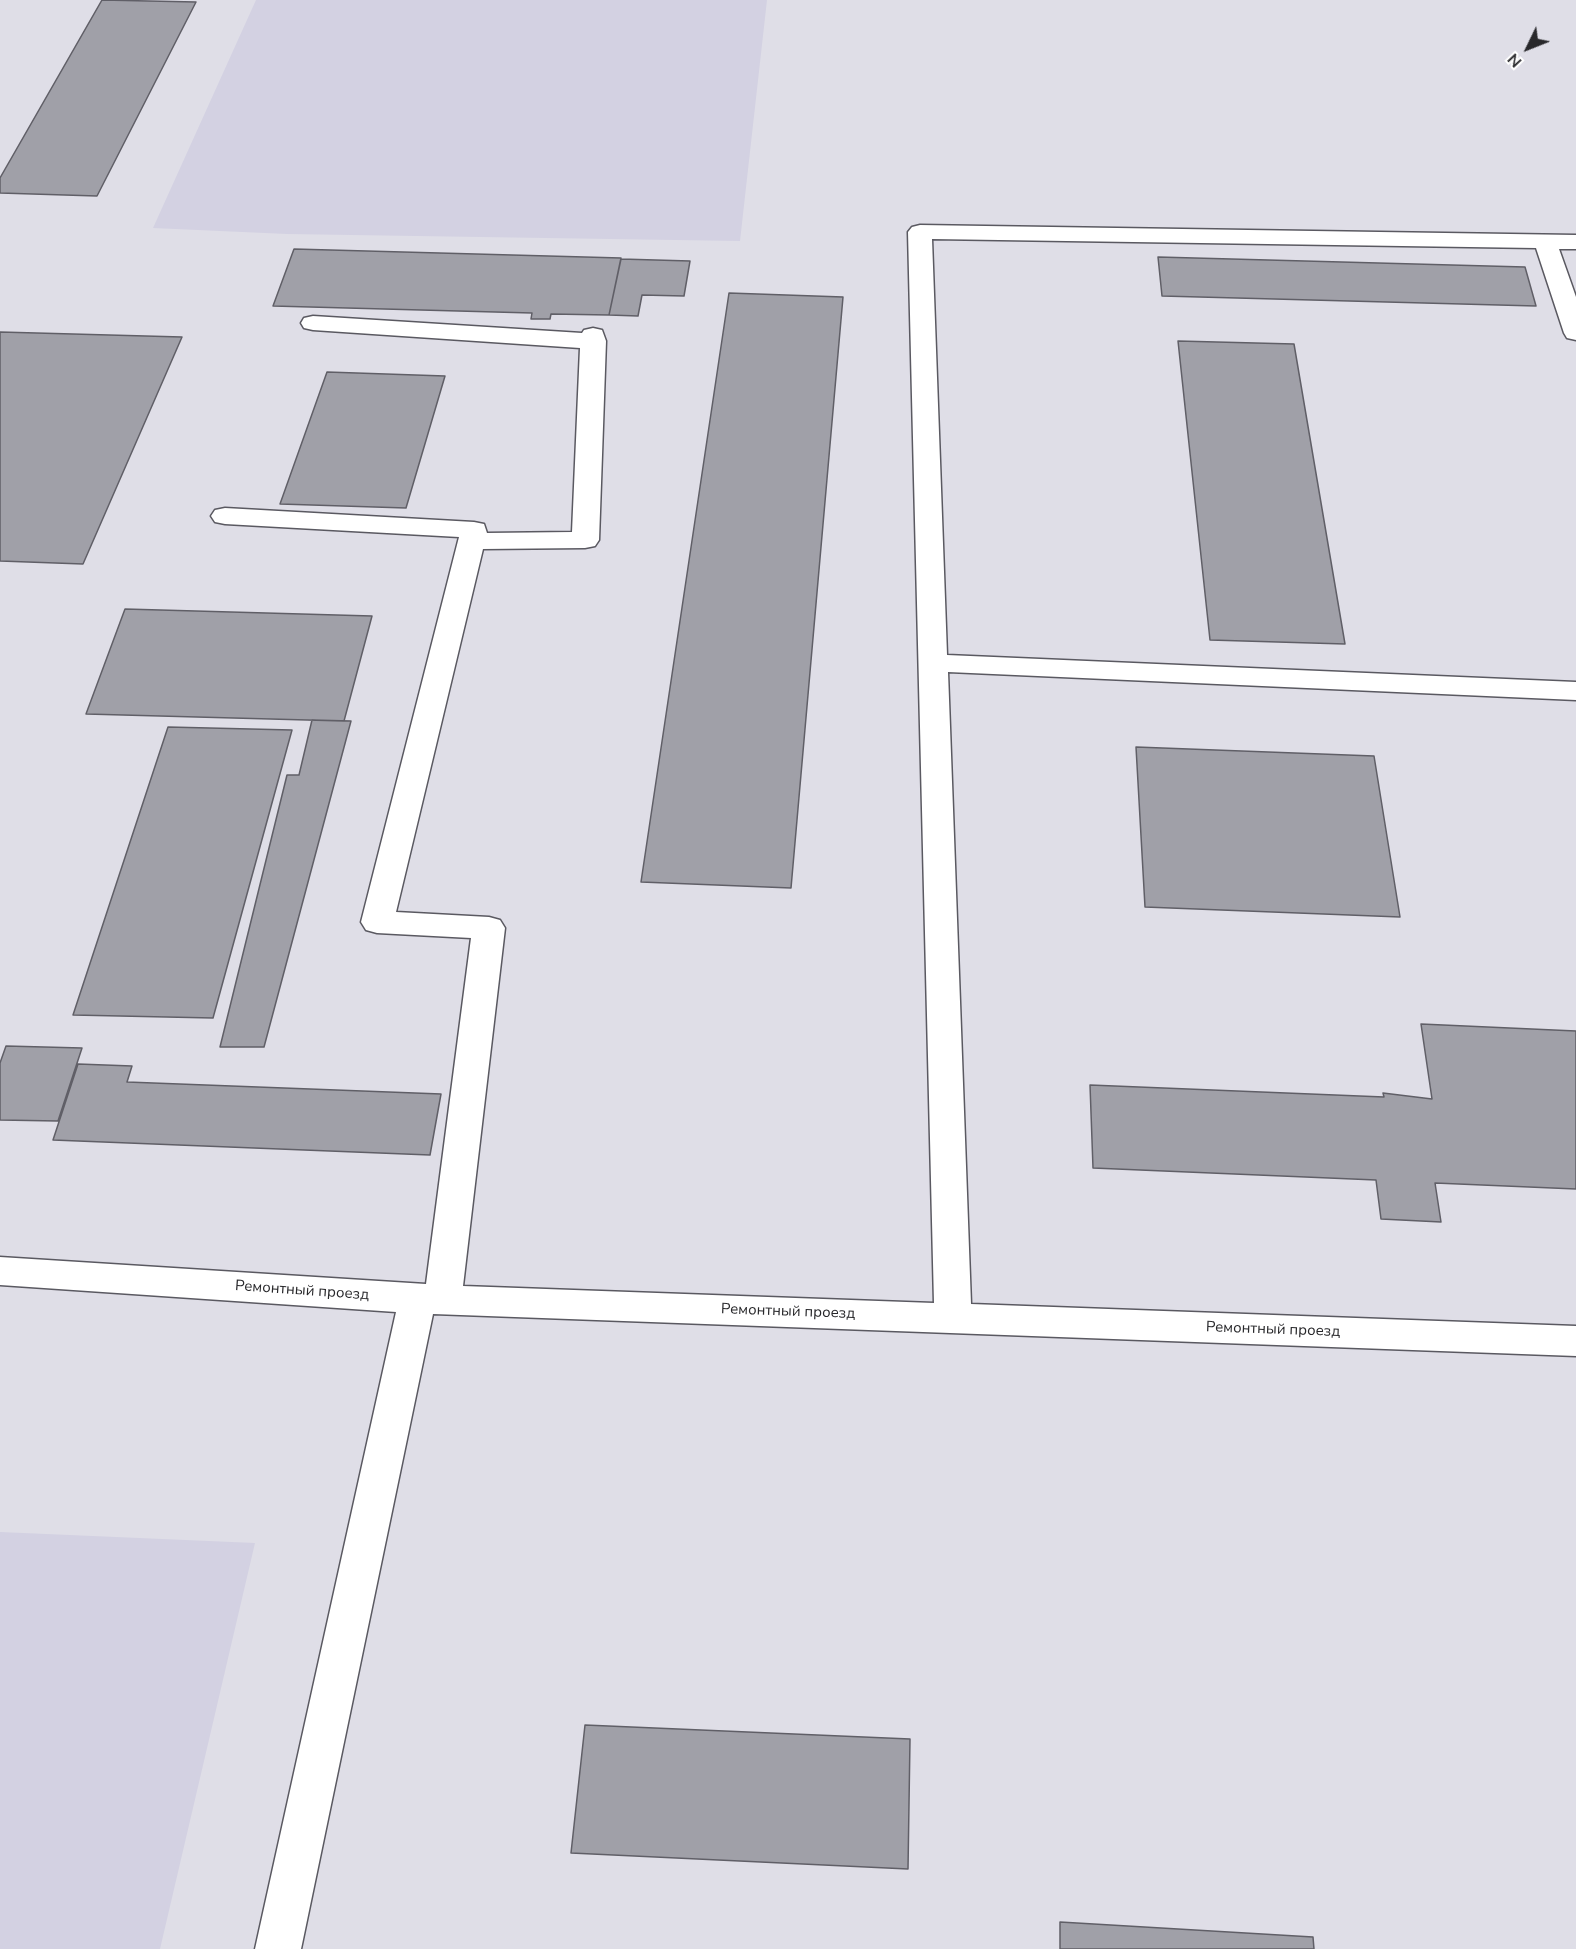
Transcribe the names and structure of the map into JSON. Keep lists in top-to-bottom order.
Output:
{
  "streets": {
    "street": ["Ремонтный проезд"]
  },
  "north": "bottom left"
}
